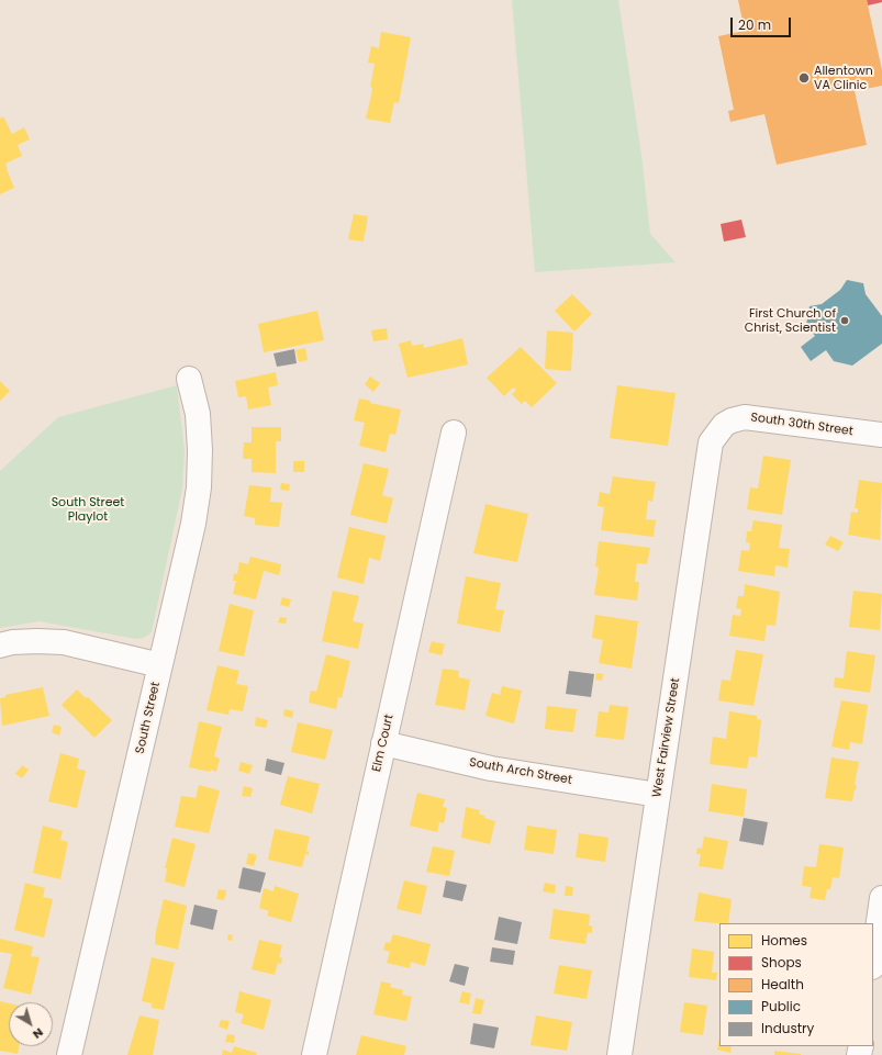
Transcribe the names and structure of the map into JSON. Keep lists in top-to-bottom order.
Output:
{
  "streets": {
    "street": [
      "South 30th Street",
      "South Street",
      "West Fairview Street",
      "Elm Court",
      "South Arch Street"
    ]
  },
  "crossings": [
    ["South 30th Street", "West Fairview Street"],
    ["West Fairview Street", "South Arch Street"],
    ["Elm Court", "South Arch Street"]
  ],
  "parks": ["South Street Playlot"],
  "places": ["Allentown VA Clinic", "First Church of Christ, Scientist"],
  "legend": [
    "Homes",
    "Shops",
    "Health",
    "Public",
    "Industry"
  ],
  "scale_bar": "20 m",
  "north": "bottom right"
}
